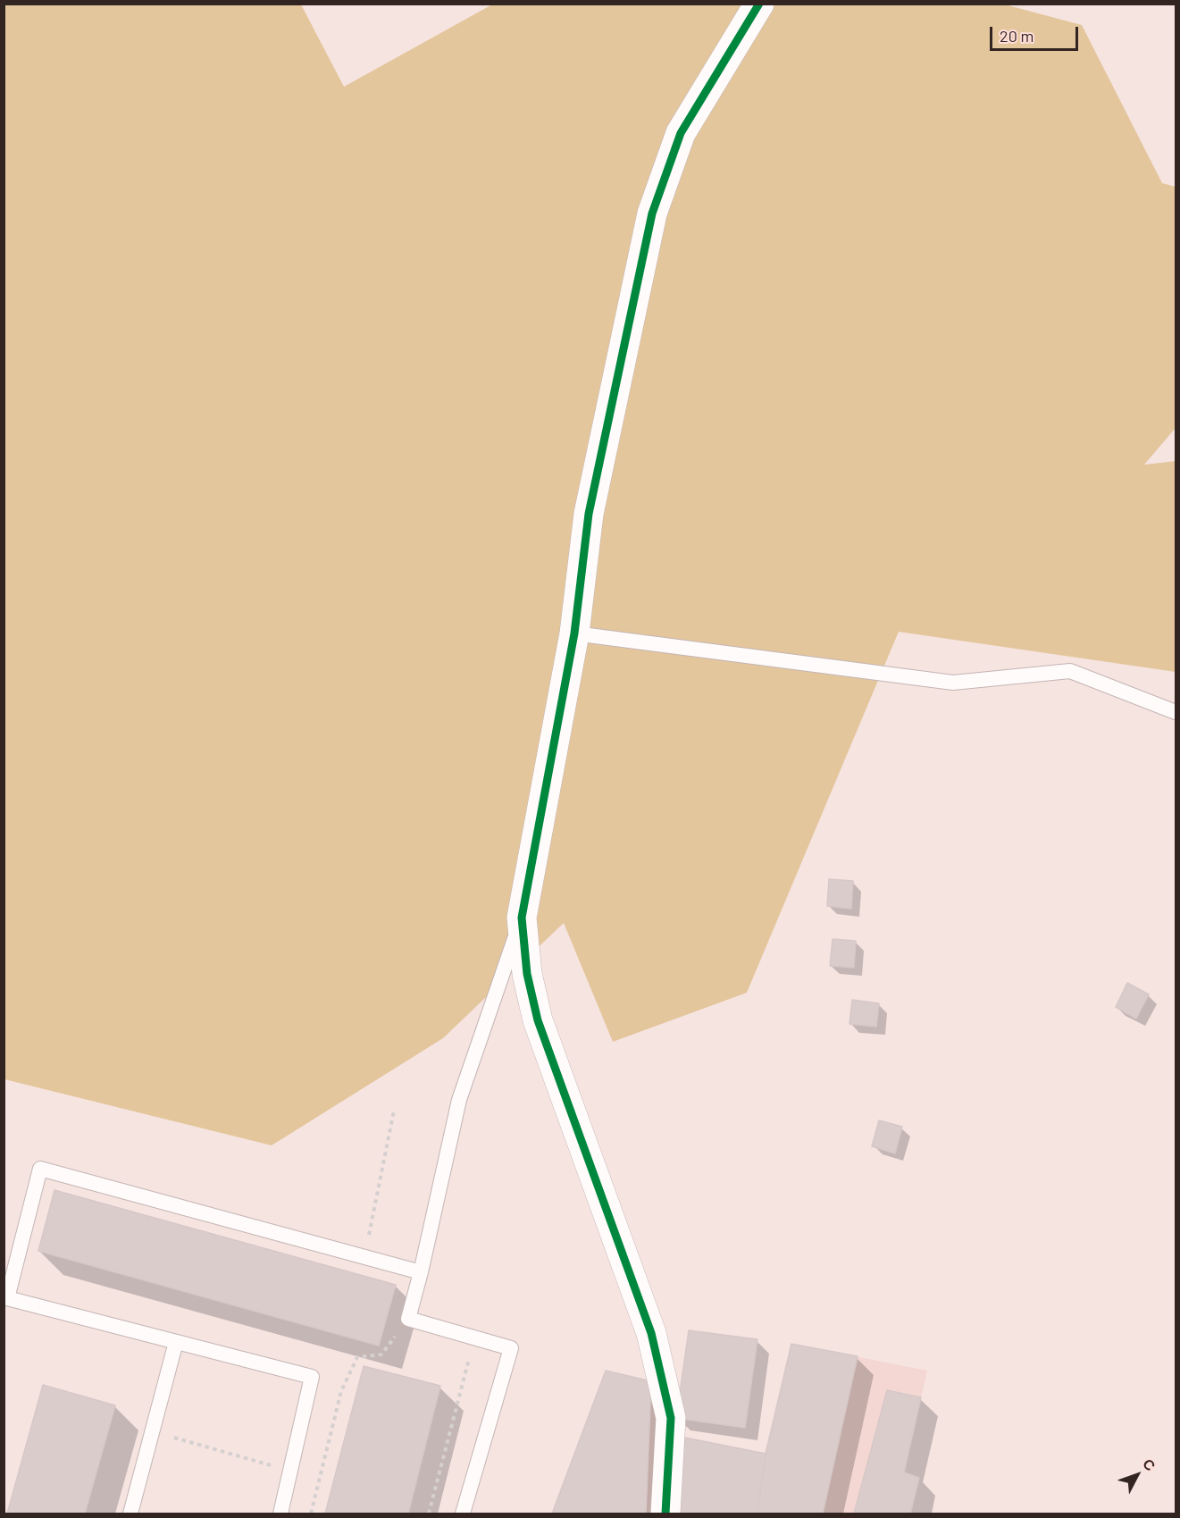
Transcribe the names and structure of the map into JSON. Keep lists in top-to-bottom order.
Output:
{
  "scale_bar": "20 m",
  "north": "top right"
}
